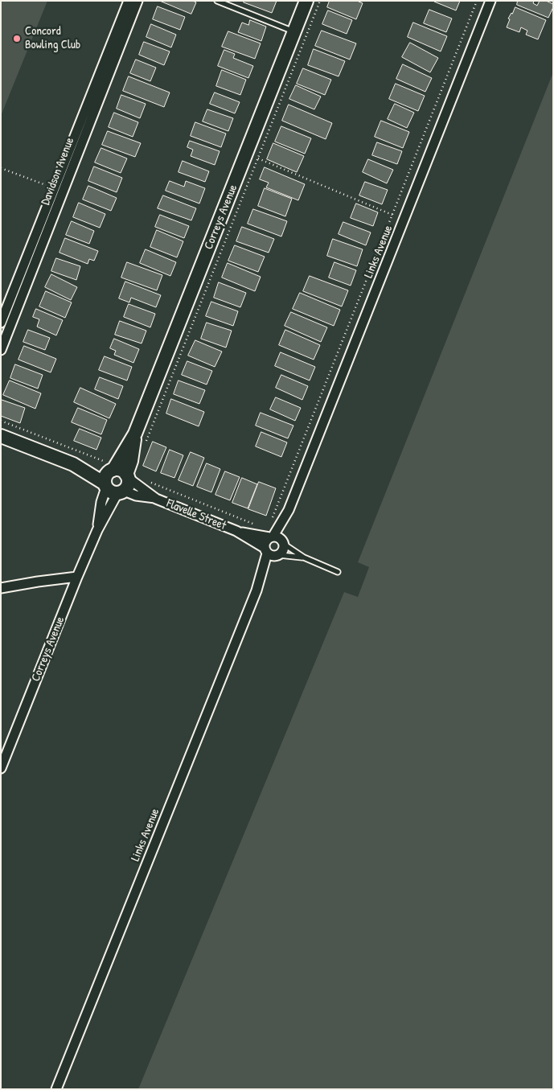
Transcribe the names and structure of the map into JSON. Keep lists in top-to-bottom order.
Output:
{
  "streets": {
    "street": [
      "Davidson Avenue",
      "Correys Avenue",
      "Links Avenue",
      "Flavelle Street"
    ]
  },
  "crossings": [
    ["Correys Avenue", "Flavelle Street"],
    ["Links Avenue", "Flavelle Street"]
  ],
  "places": ["Concord Bowling Club"]
}
